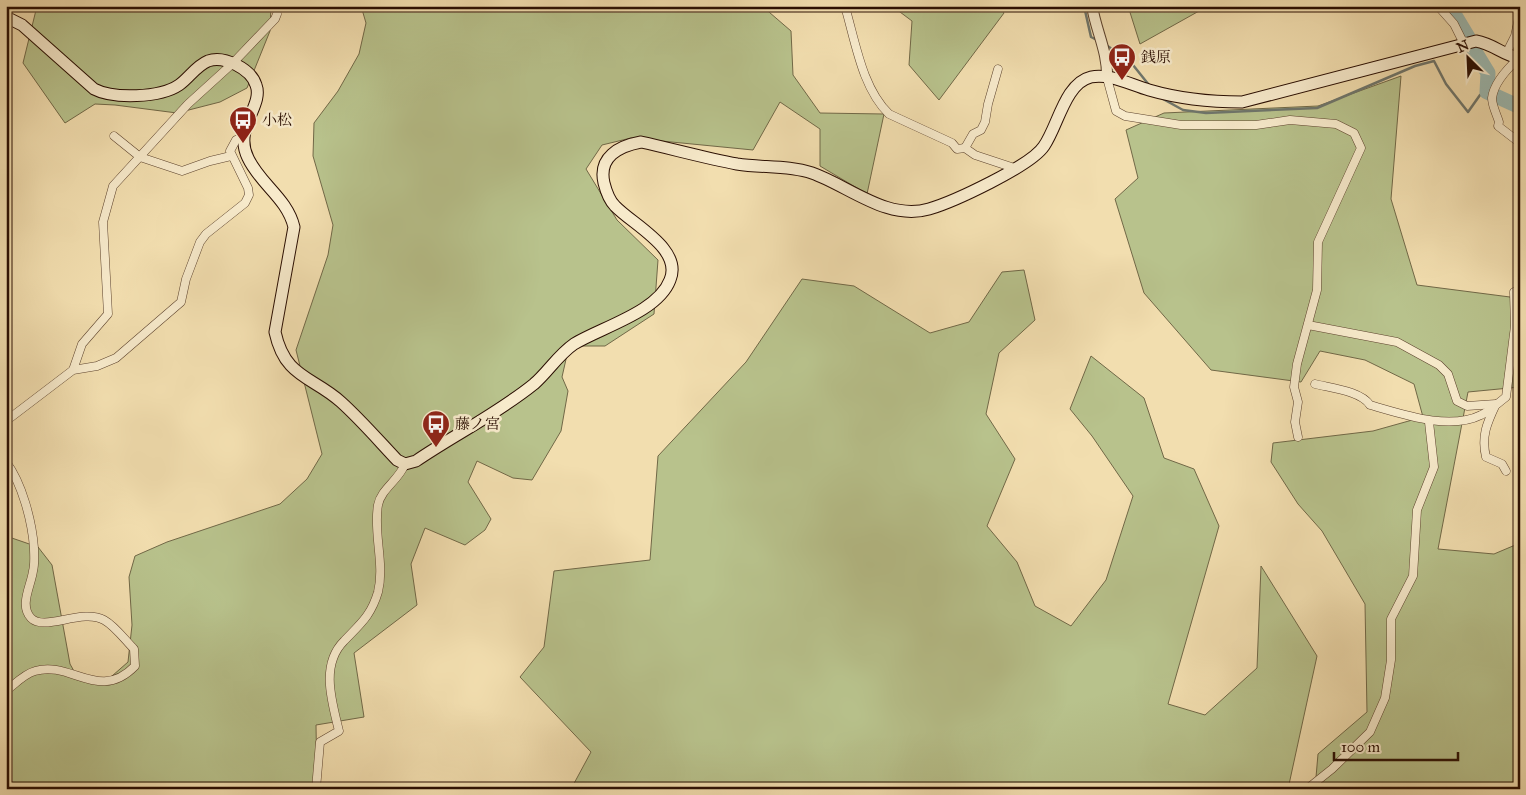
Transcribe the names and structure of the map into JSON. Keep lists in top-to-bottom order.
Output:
{
  "places": {
    "bus stop": ["銭原", "小松", "藤ノ宮"]
  },
  "scale_bar": "100 m",
  "north": "top left"
}
